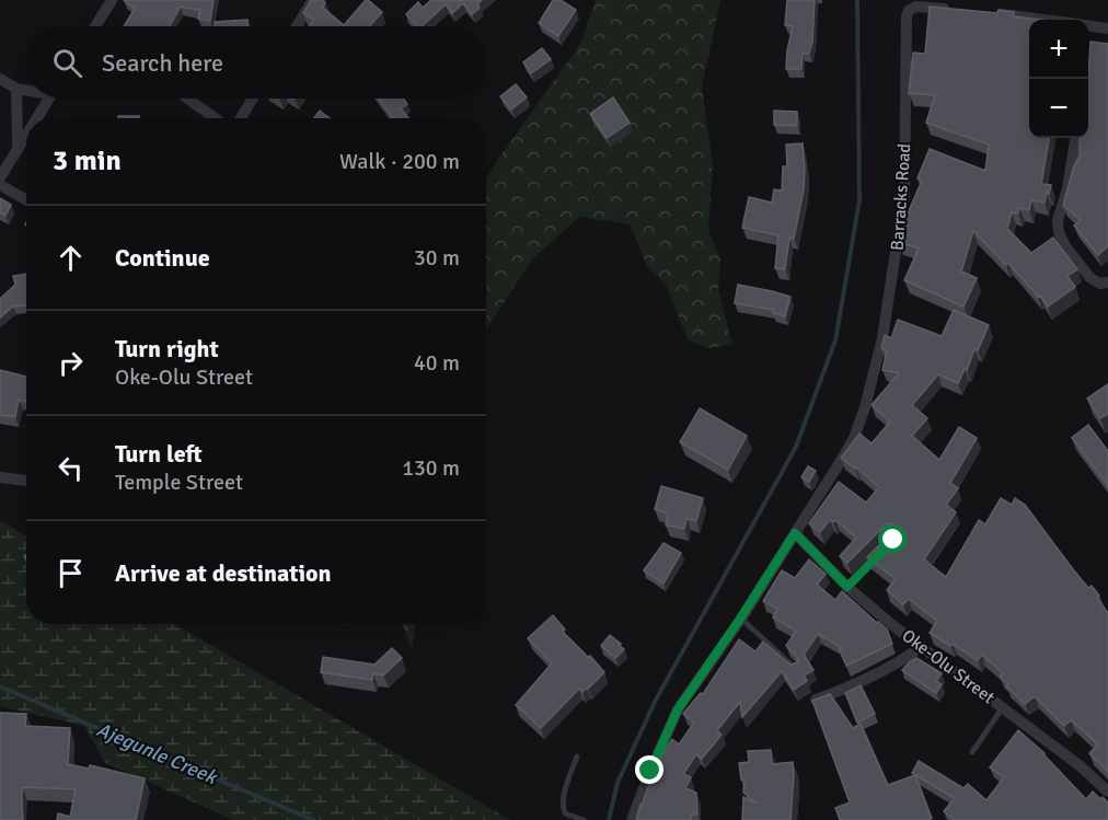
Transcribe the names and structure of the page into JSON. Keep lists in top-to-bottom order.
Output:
{
  "streets": {
    "street": ["Barracks Road", "Oke-Olu Street"]
  },
  "crossings": [
    ["Barracks Road", "Oke-Olu Street"]
  ],
  "water": ["Ajegunle Creek"],
  "page": {
    "map_buttons": ["+", "−"],
    "search": "Search here",
    "heading": ["3 min", "Walk · 200 m"],
    "list": [
      ["Continue", "30 m"],
      ["Turn right", "Oke-Olu Street", "40 m"],
      ["Turn left", "Temple Street", "130 m"],
      "Arrive at destination"
    ]
  }
}
